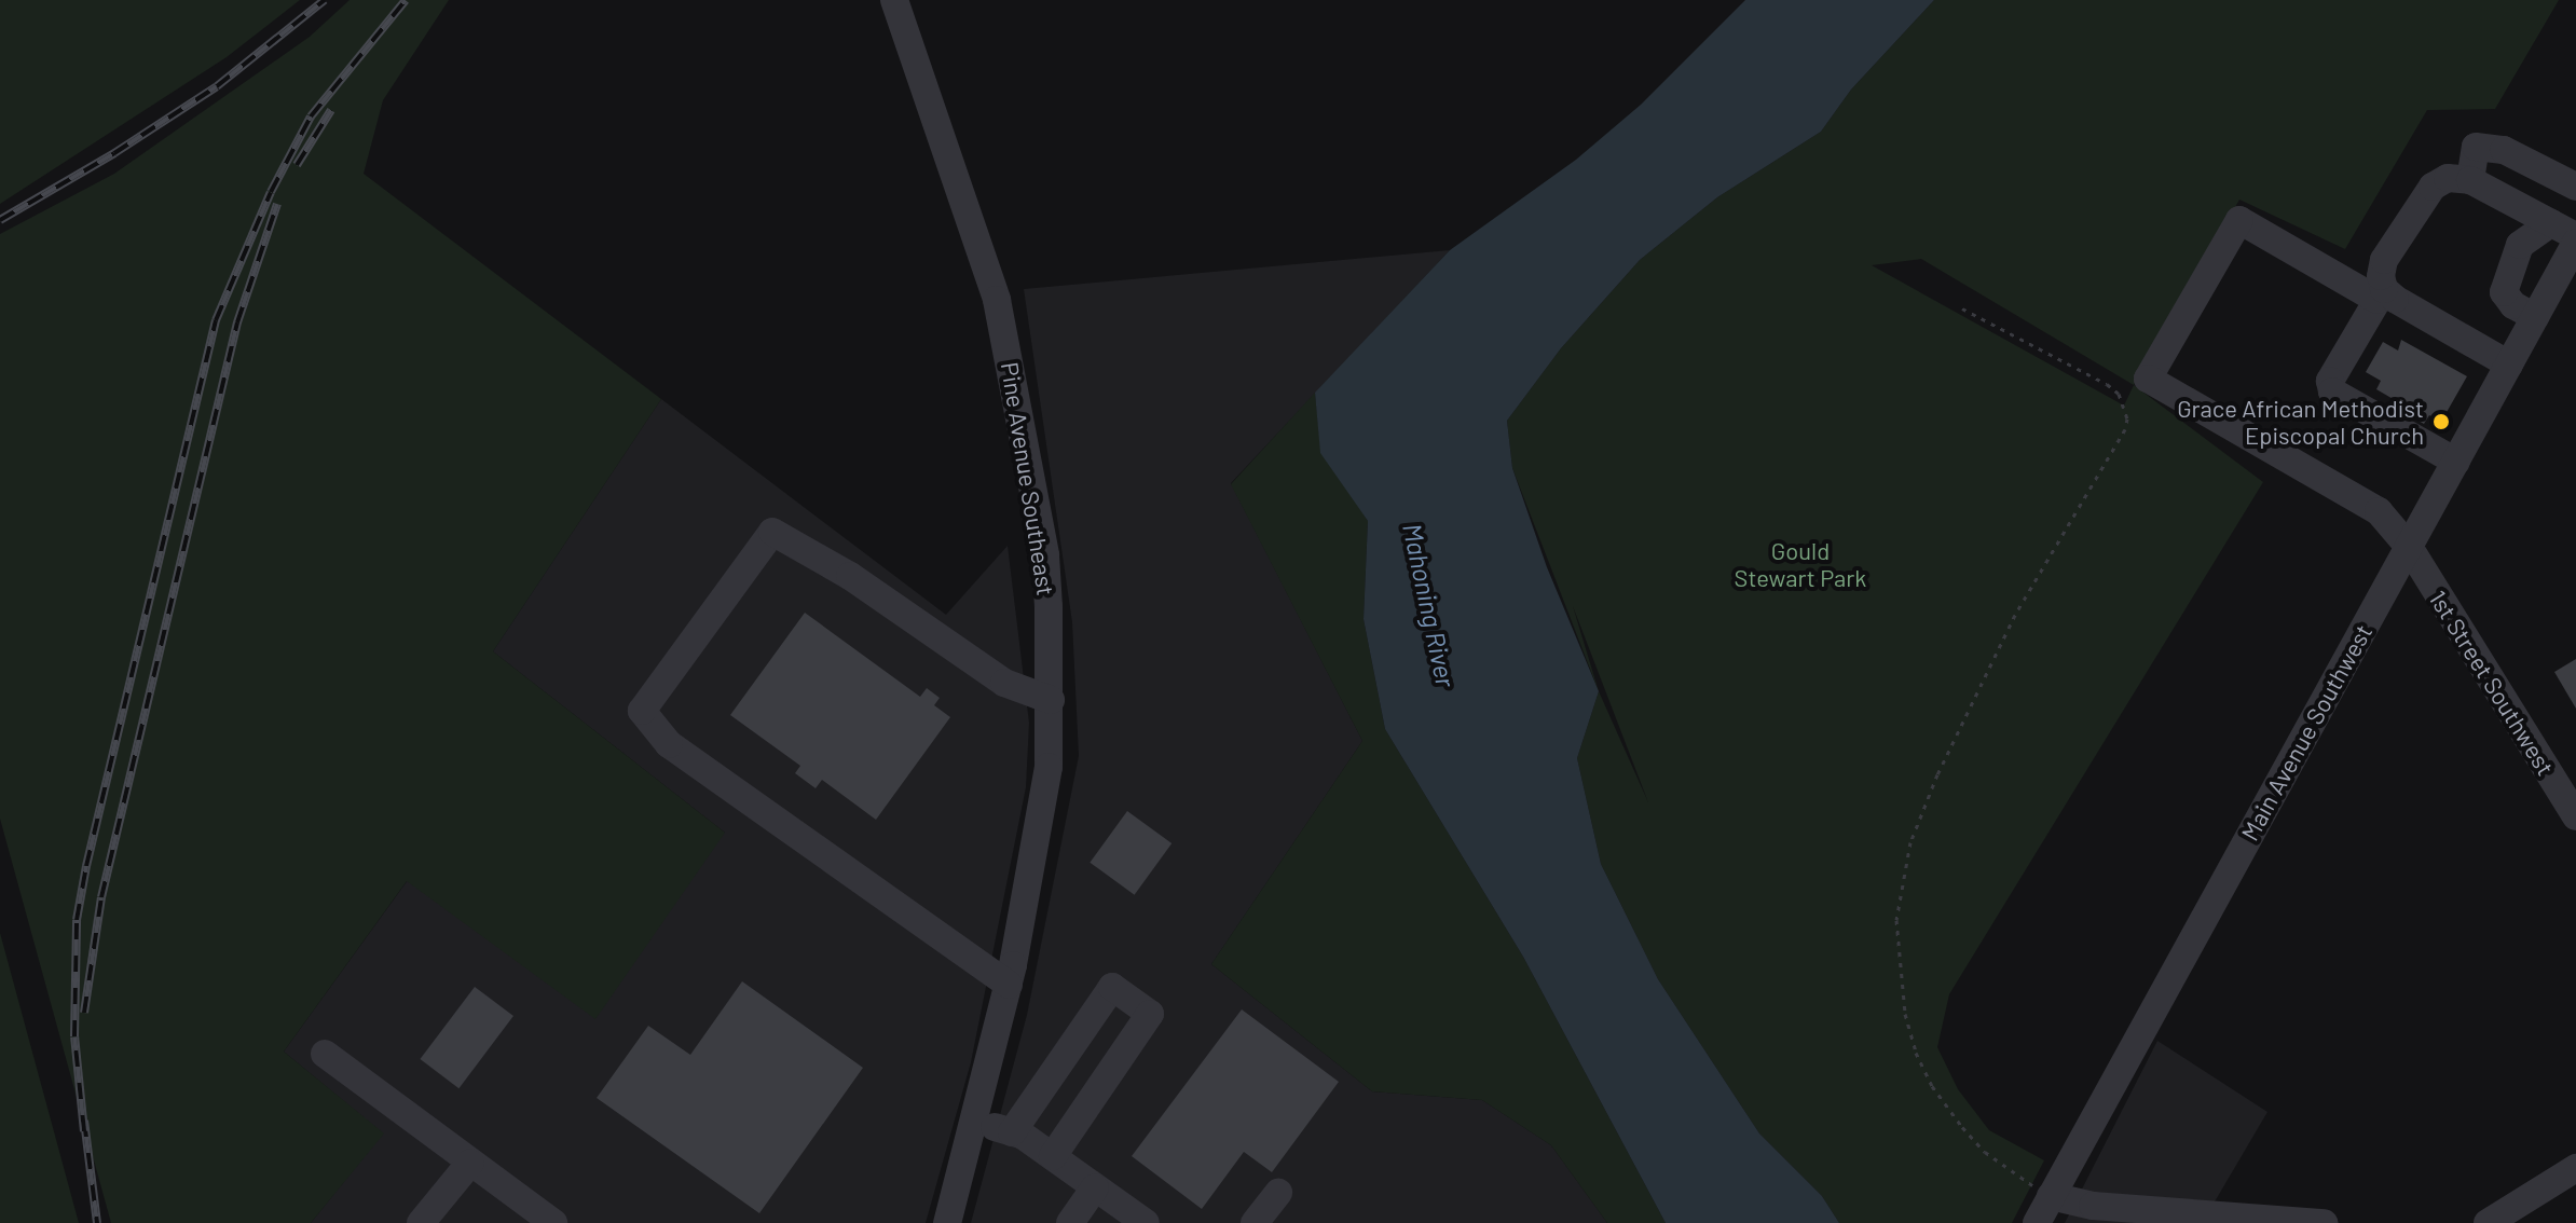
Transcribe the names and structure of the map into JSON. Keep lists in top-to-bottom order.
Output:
{
  "streets": {
    "street": ["Pine Avenue Southeast", "1st Street Southwest", "Main Avenue Southwest"]
  },
  "crossings": [
    ["1st Street Southwest", "Main Avenue Southwest"]
  ],
  "water": ["Mahoning River"],
  "parks": ["Gould Stewart Park"],
  "places": ["Grace African Methodist Episcopal Church"]
}
